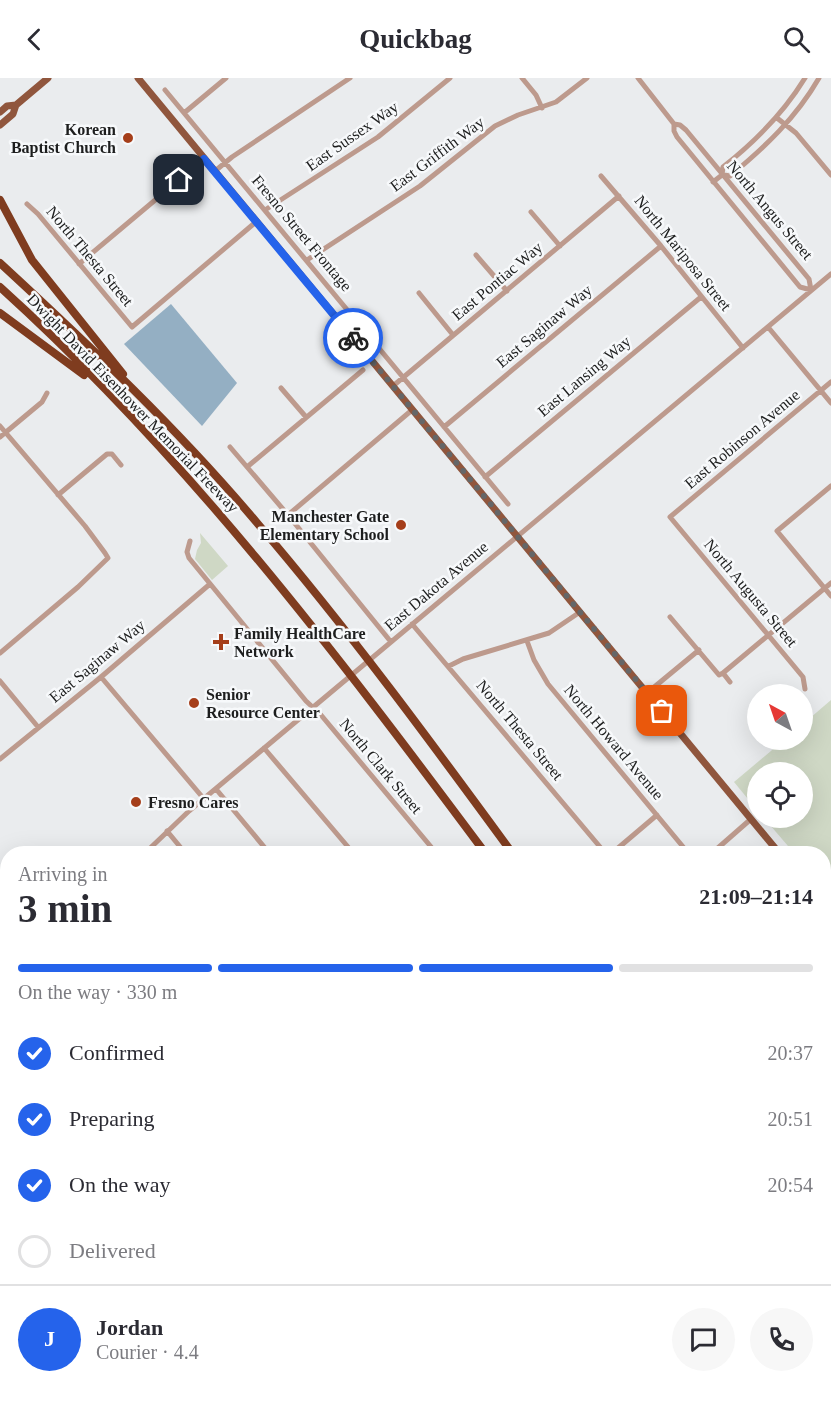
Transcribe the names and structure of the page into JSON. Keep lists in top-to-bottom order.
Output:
{
  "streets": {
    "highway": ["Dwight David Eisenhower Memorial Freeway"],
    "street": [
      "East Sussex Way",
      "East Griffith Way",
      "North Angus Street",
      "Fresno Street Frontage",
      "North Mariposa Street",
      "North Thesta Street",
      "East Pontiac Way",
      "East Saginaw Way",
      "East Lansing Way",
      "East Robinson Avenue",
      "East Dakota Avenue",
      "North Augusta Street",
      "North Howard Avenue",
      "North Clark Street"
    ]
  },
  "crossings": [
    ["East Sussex Way", "Fresno Street Frontage"],
    ["East Griffith Way", "Fresno Street Frontage"],
    ["North Angus Street", "East Dakota Avenue"],
    ["Fresno Street Frontage", "East Pontiac Way"],
    ["Fresno Street Frontage", "East Saginaw Way"],
    ["Fresno Street Frontage", "East Lansing Way"],
    ["North Mariposa Street", "East Pontiac Way"],
    ["North Mariposa Street", "East Saginaw Way"],
    ["North Mariposa Street", "East Lansing Way"],
    ["North Mariposa Street", "East Dakota Avenue"],
    ["North Thesta Street", "East Dakota Avenue"],
    ["East Saginaw Way", "North Clark Street"],
    ["East Robinson Avenue", "North Augusta Street"],
    ["East Dakota Avenue", "North Clark Street"]
  ],
  "places": {
    "other": [
      "Korean Baptist Church",
      "Manchester Gate Elementary School",
      "Senior Resource Center",
      "Fresno Cares"
    ],
    "health": ["Family HealthCare Network"]
  },
  "north": "top left",
  "page": {
    "header": "Quickbag",
    "heading": ["3 min", "Arriving in", "21:09–21:14"],
    "panel": ["Jordan", "Courier · 4.4"],
    "bar": "On the way · 330 m",
    "list": [
      ["Confirmed", "20:37"],
      ["Preparing", "20:51"],
      ["On the way", "20:54"],
      "Delivered"
    ],
    "round": "J"
  }
}
